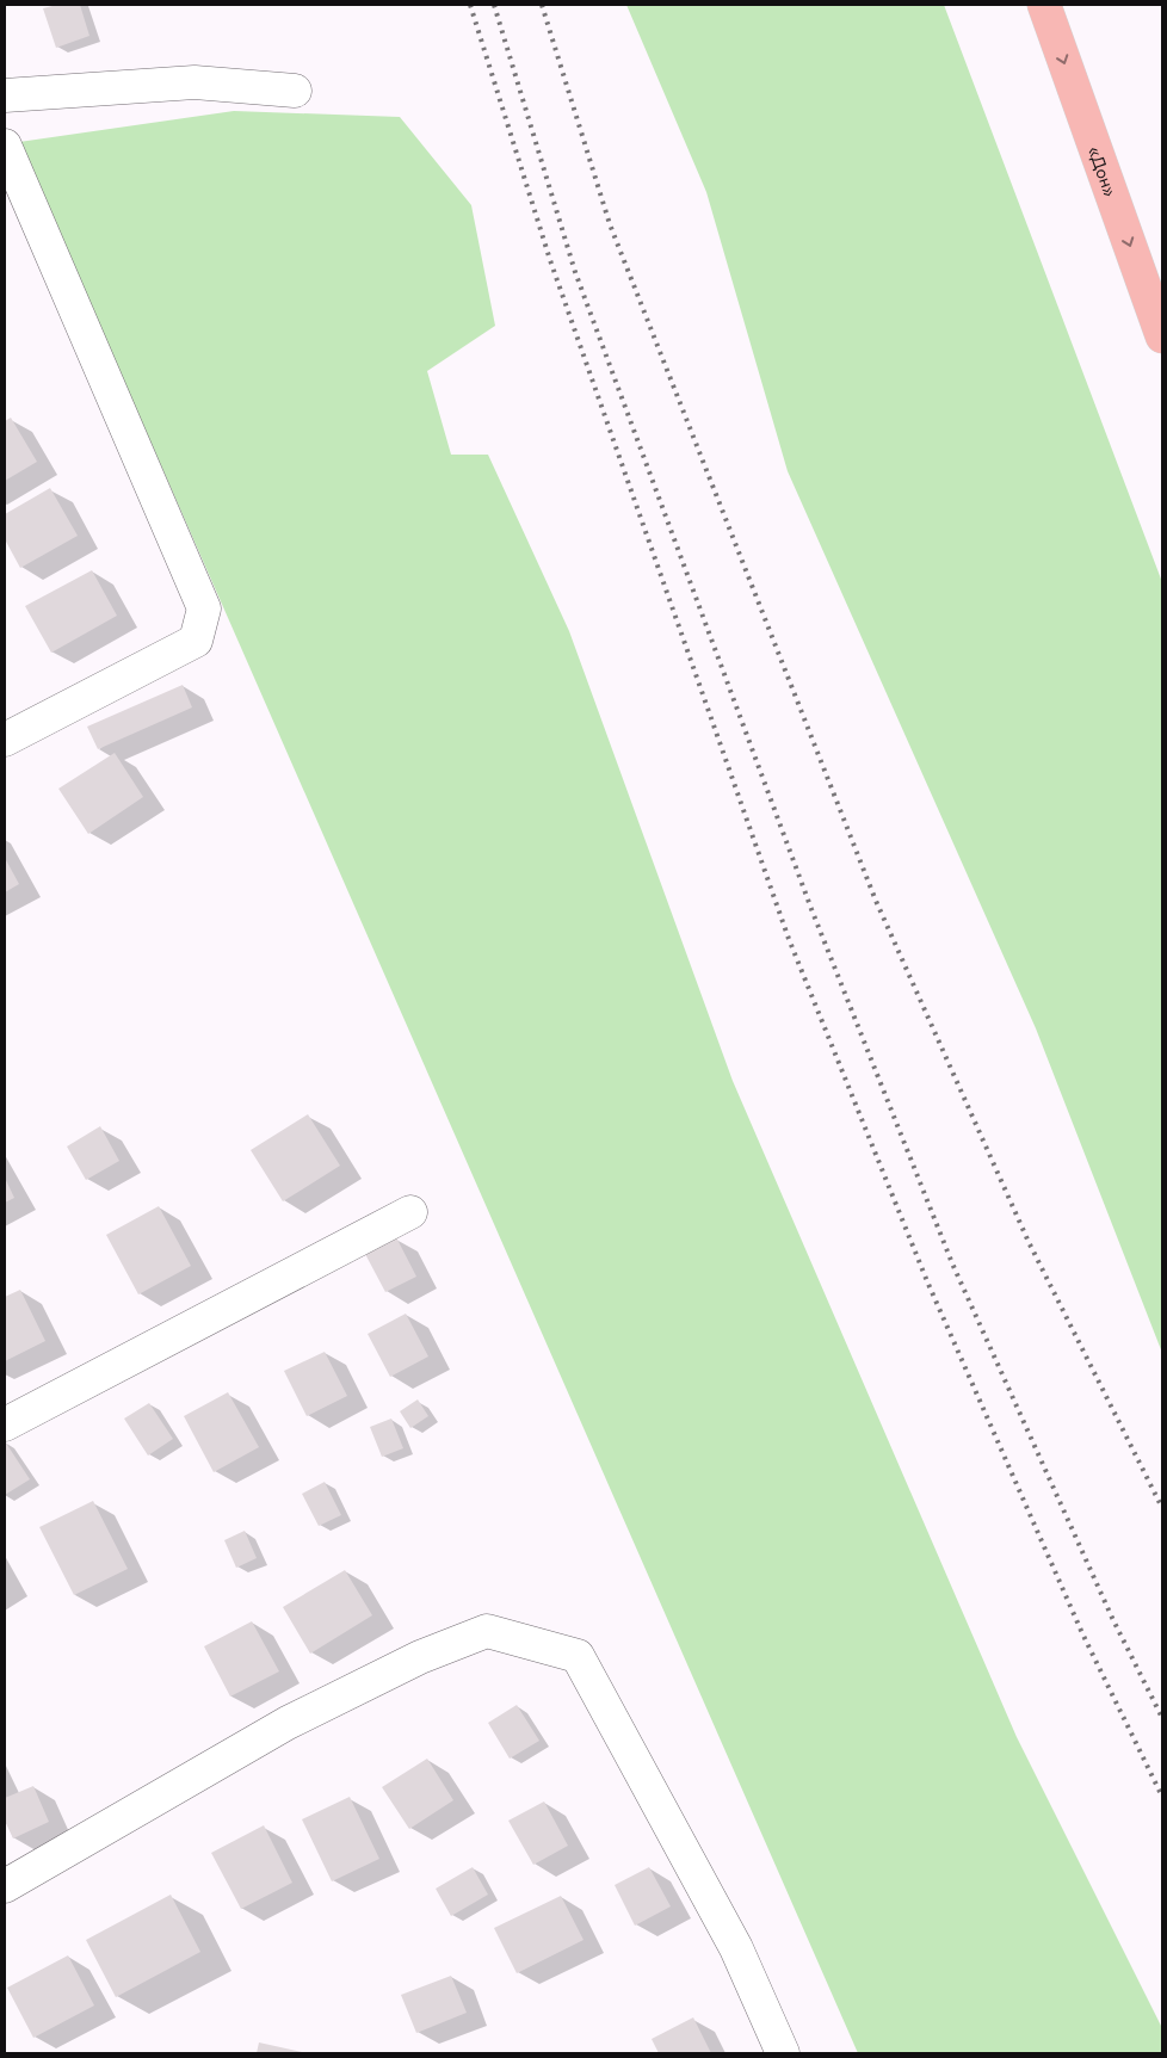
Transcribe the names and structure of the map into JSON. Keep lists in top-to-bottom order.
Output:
{
  "streets": {
    "highway": ["«Дон»"]
  },
  "one_way": ["«Дон»"]
}
